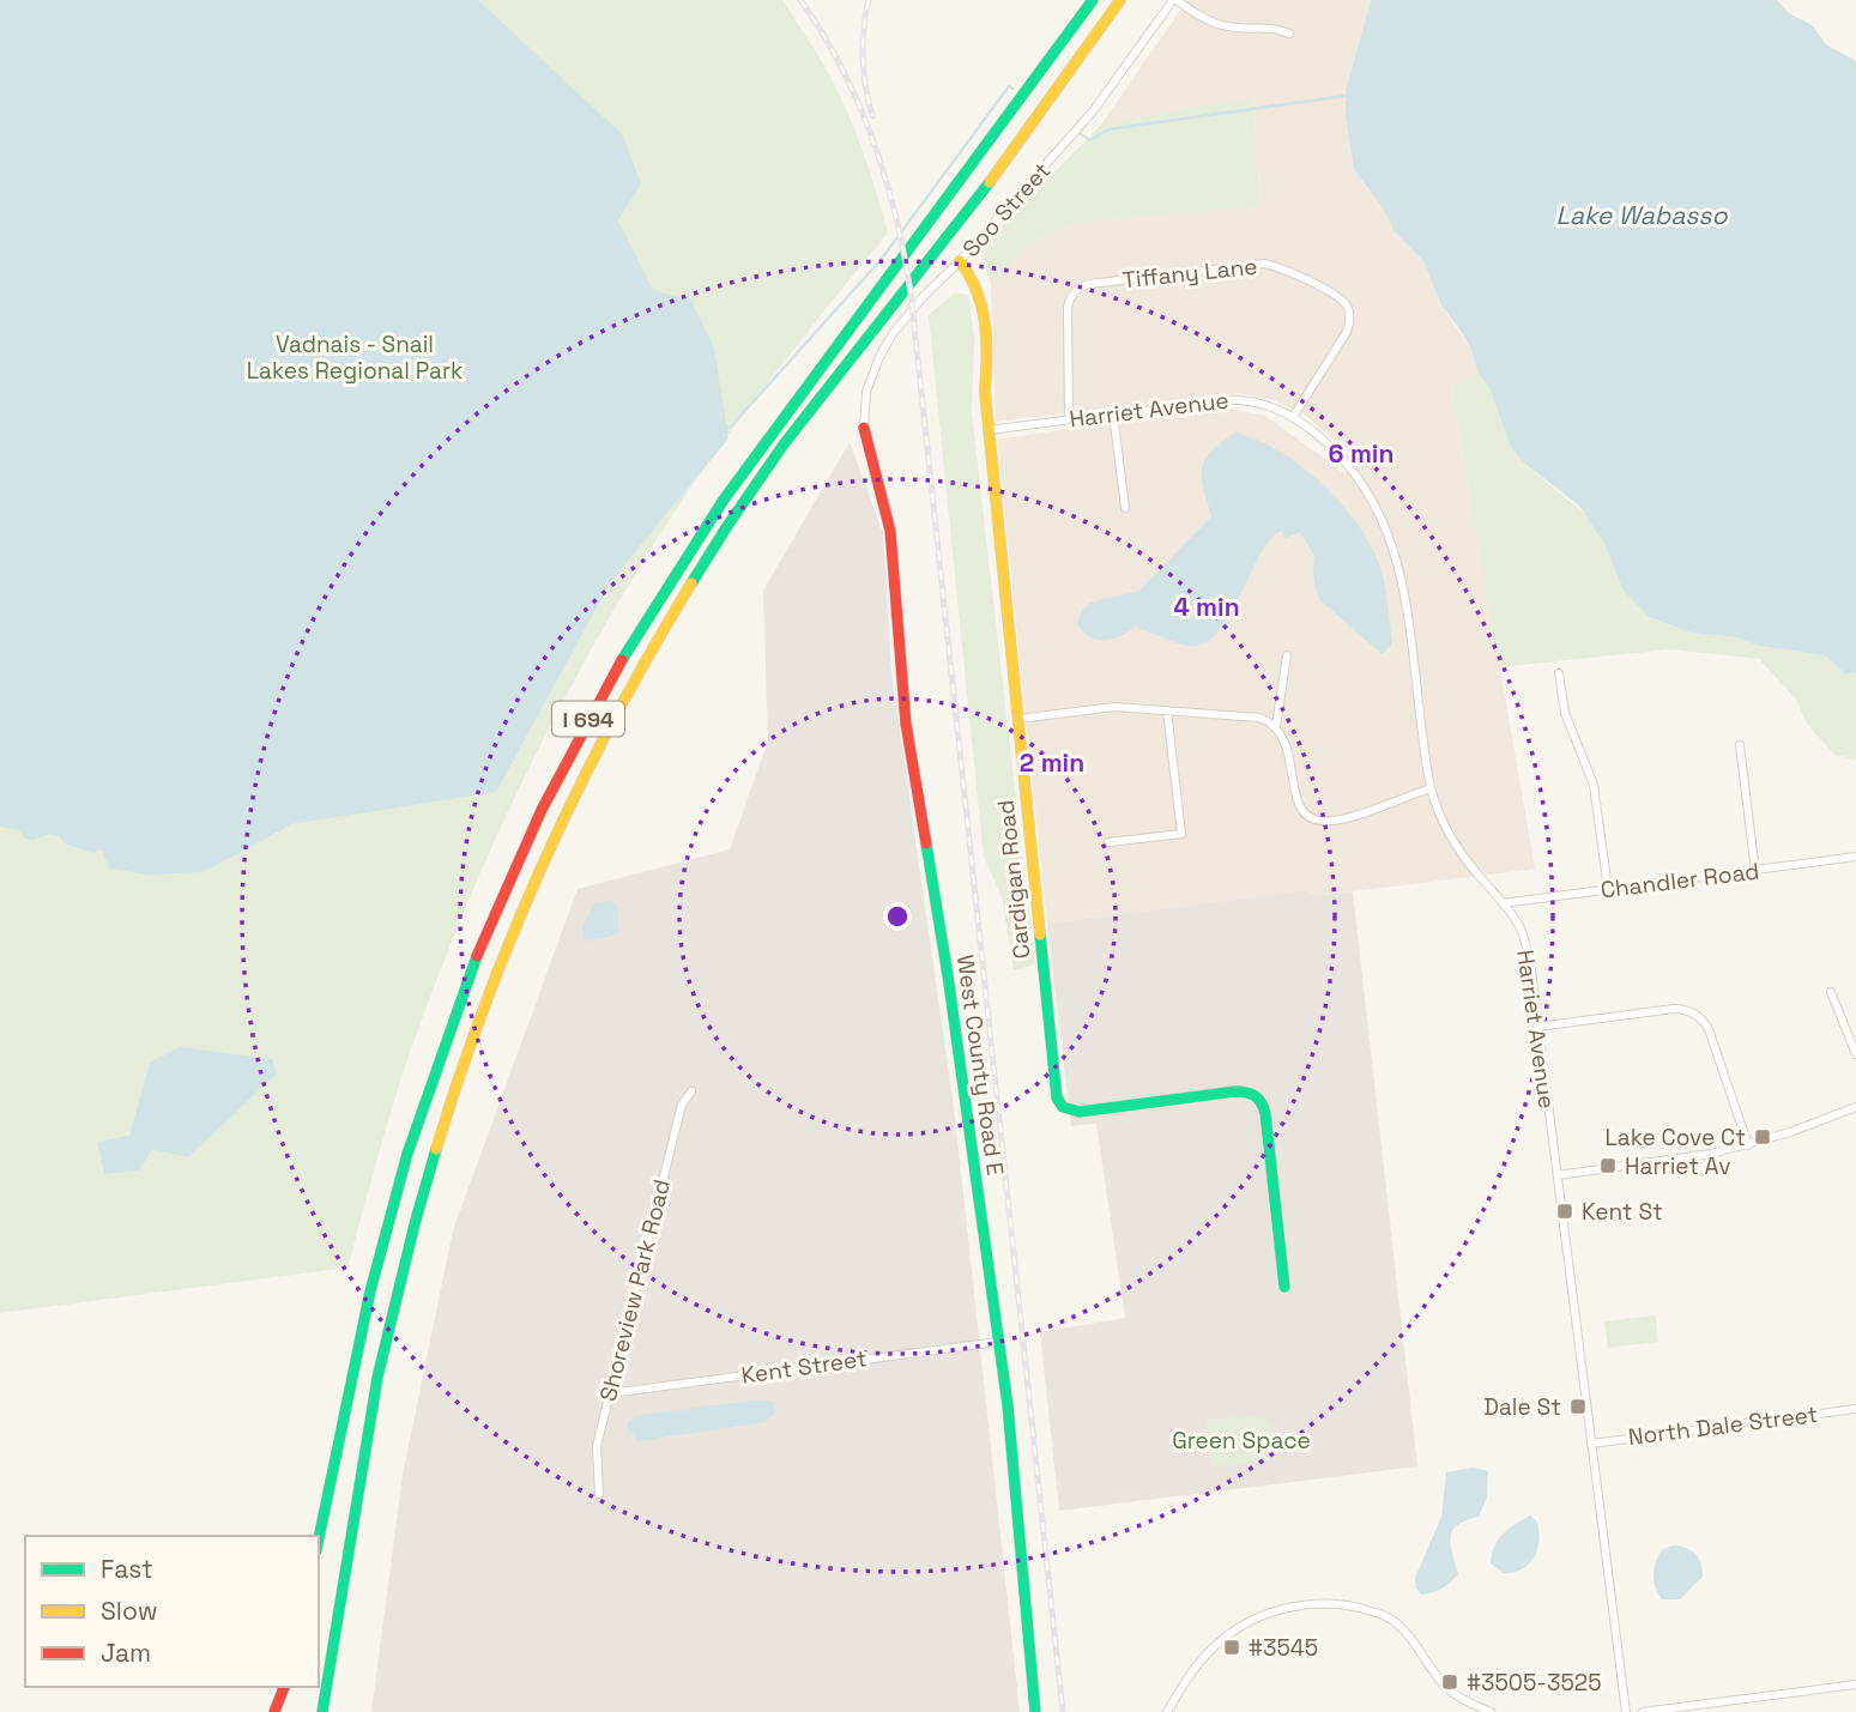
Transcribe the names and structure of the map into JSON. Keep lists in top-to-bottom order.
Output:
{
  "streets": {
    "main road": ["I 694", "Cardigan Road", "West County Road E"],
    "street": [
      "Soo Street",
      "Tiffany Lane",
      "Harriet Avenue",
      "Chandler Road",
      "Shoreview Park Road",
      "Kent Street",
      "North Dale Street"
    ]
  },
  "crossings": [
    ["Soo Street", "Cardigan Road"],
    ["Soo Street", "West County Road E"],
    ["Tiffany Lane", "Harriet Avenue"],
    ["Harriet Avenue", "Cardigan Road"],
    ["Harriet Avenue", "Chandler Road"],
    ["Harriet Avenue", "North Dale Street"],
    ["West County Road E", "Kent Street"],
    ["Shoreview Park Road", "Kent Street"]
  ],
  "water": ["Lake Wabasso"],
  "parks": ["Vadnais - Snail Lakes Regional Park", "Green Space"],
  "places": {
    "transit": [
      "Lake Cove Ct",
      "Harriet Av",
      "Kent St",
      "Dale St",
      "#3545",
      "#3505-3525"
    ]
  },
  "legend": ["Fast", "Slow", "Jam"],
  "rings": ["6 min", "4 min", "2 min"]
}
